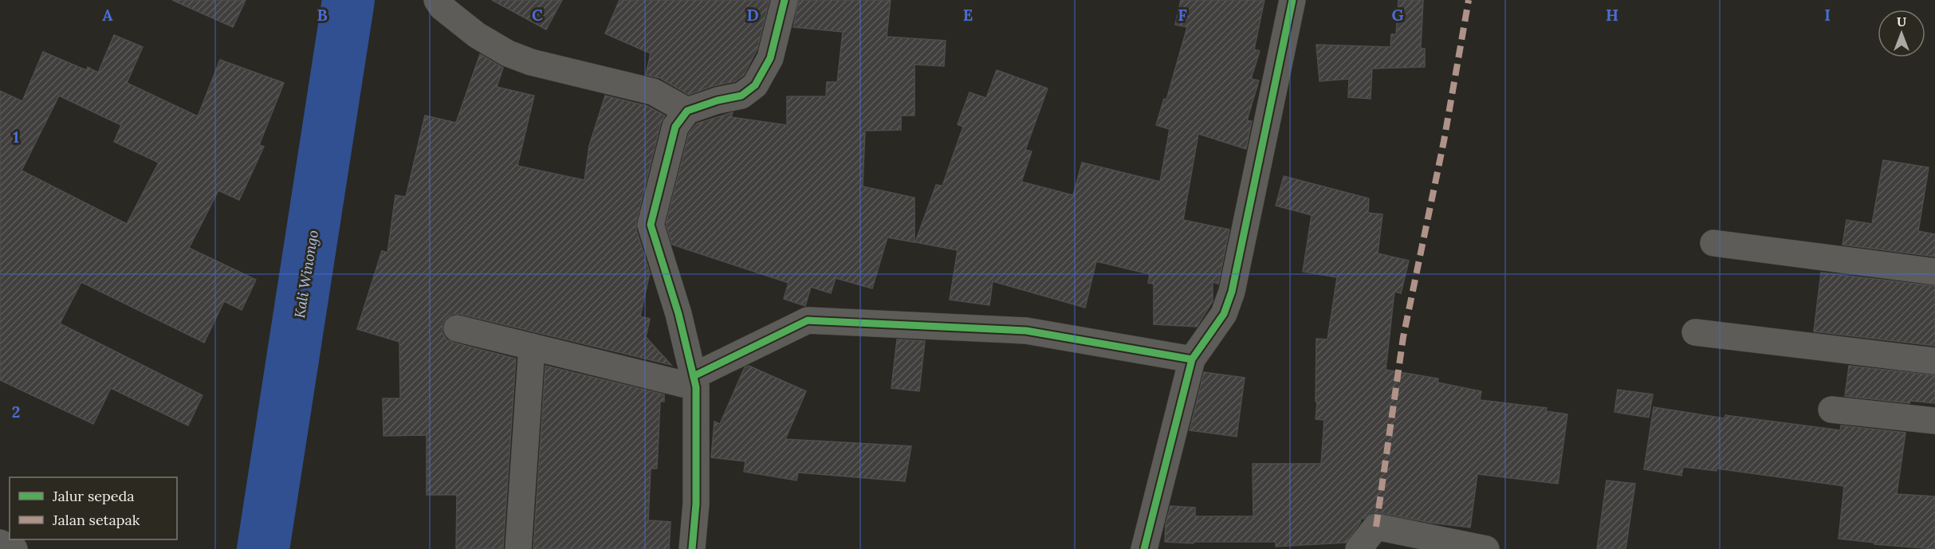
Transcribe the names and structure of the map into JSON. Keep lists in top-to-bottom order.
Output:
{
  "water": ["Kali Winongo"],
  "legend": ["Jalur sepeda", "Jalan setapak"],
  "north": "top",
  "grid": {
    "columns": [
      "A",
      "B",
      "C",
      "D",
      "E",
      "F",
      "G",
      "H",
      "I"
    ],
    "rows": ["1", "2"]
  }
}
